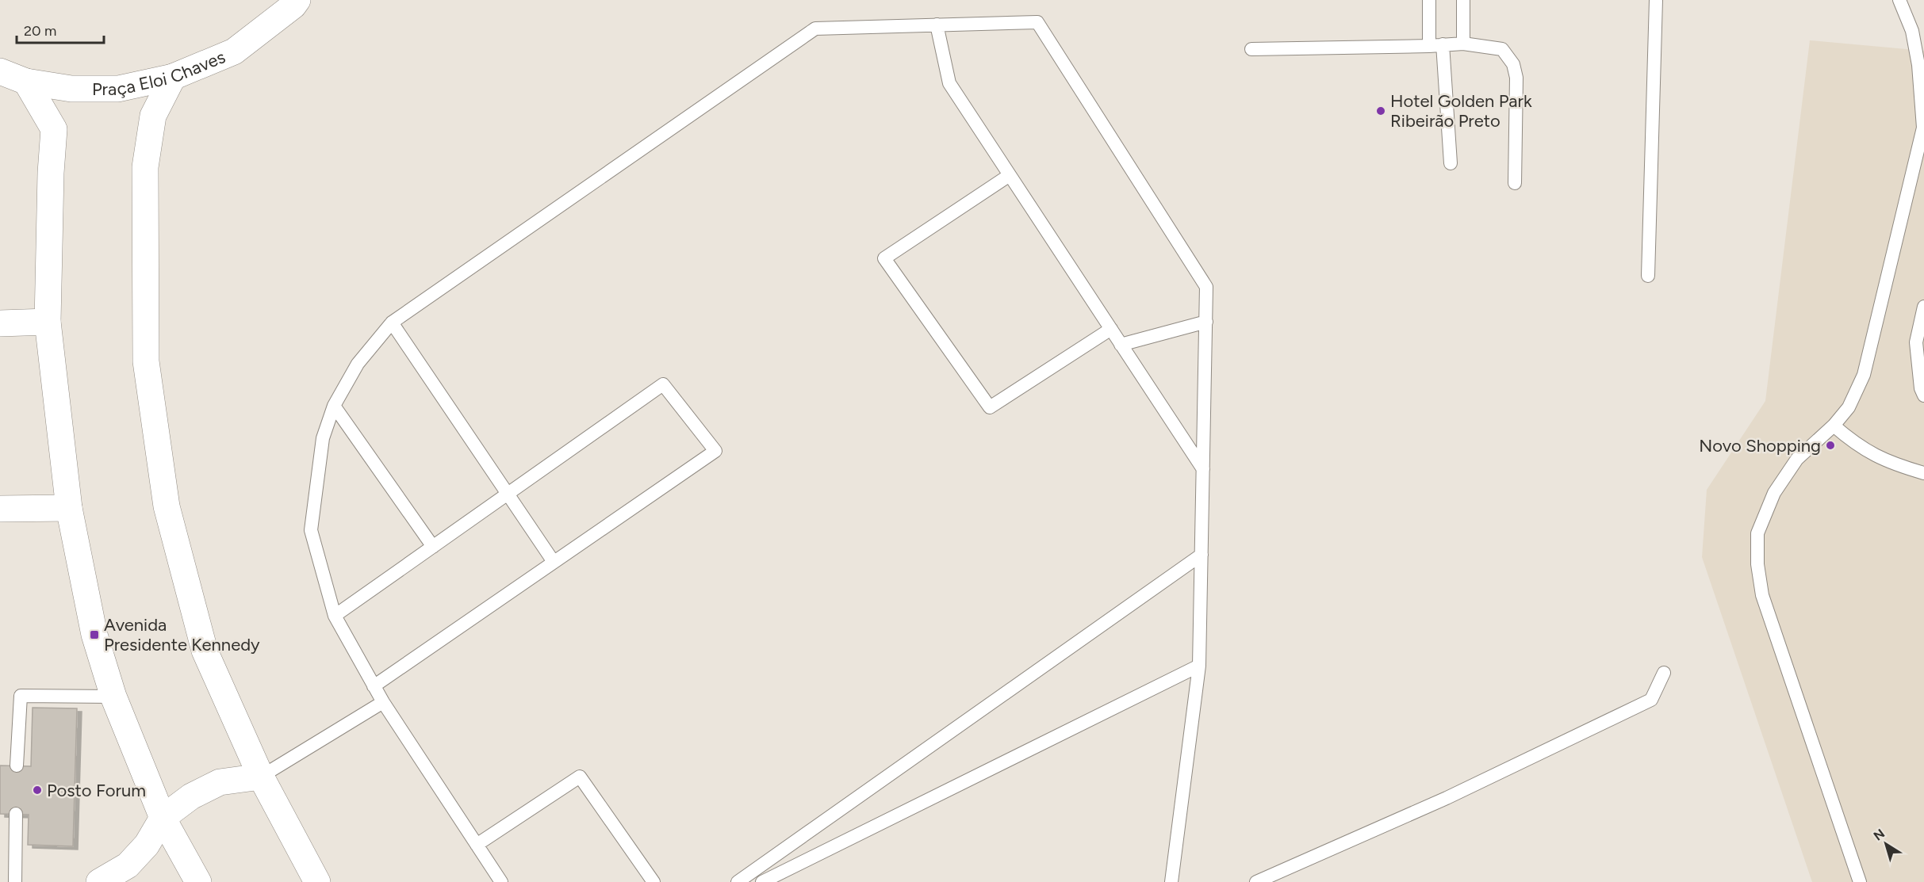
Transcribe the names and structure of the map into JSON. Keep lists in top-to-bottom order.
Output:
{
  "streets": {
    "main road": ["Praça Eloi Chaves"]
  },
  "places": {
    "other": ["Hotel Golden Park Ribeirão Preto", "Novo Shopping", "Posto Forum"],
    "transit": ["Avenida Presidente Kennedy"]
  },
  "scale_bar": "20 m",
  "north": "top left"
}
